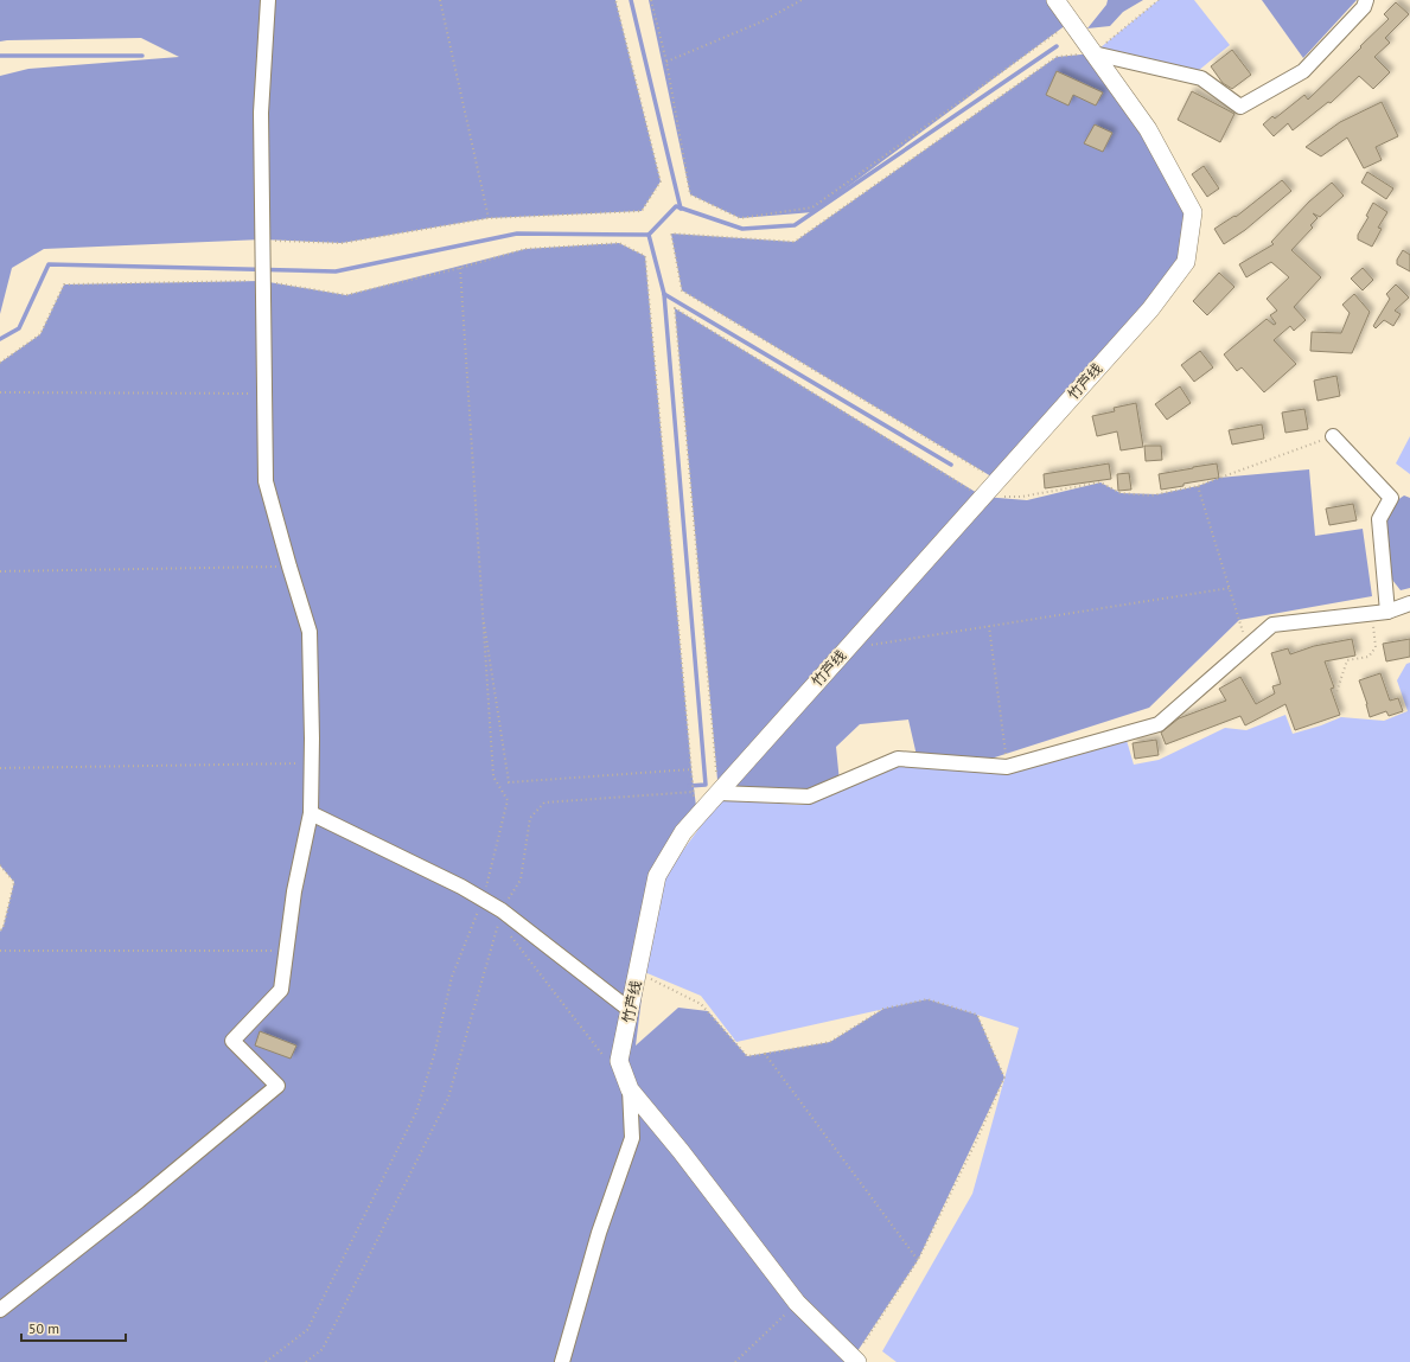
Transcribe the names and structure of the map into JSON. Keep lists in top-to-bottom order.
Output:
{
  "streets": {
    "street": ["竹芦线"]
  },
  "scale_bar": "50 m"
}
